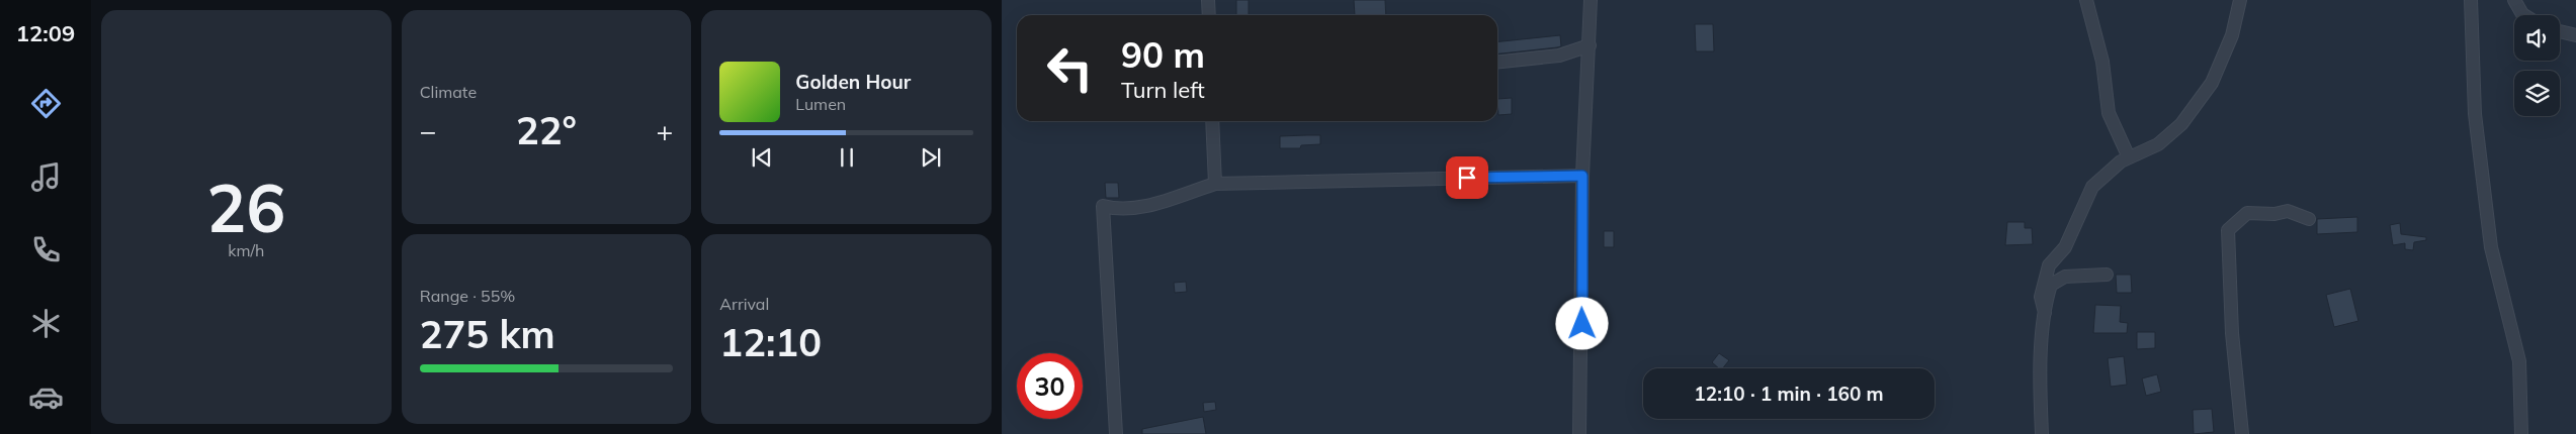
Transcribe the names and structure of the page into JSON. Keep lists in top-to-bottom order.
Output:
{
  "page": {
    "tabs": "12:09",
    "tile": [
      ["26", "km/h"],
      "Climate",
      ["Range · 55%", "275 km"],
      ["Arrival", "12:10"]
    ],
    "turn": ["90 m", "Turn left"],
    "song": ["Golden Hour", "Lumen"],
    "heat": ["−", "22°", "+"],
    "limit": "30",
    "trip": "12:10 · 1 min · 160 m"
  }
}
